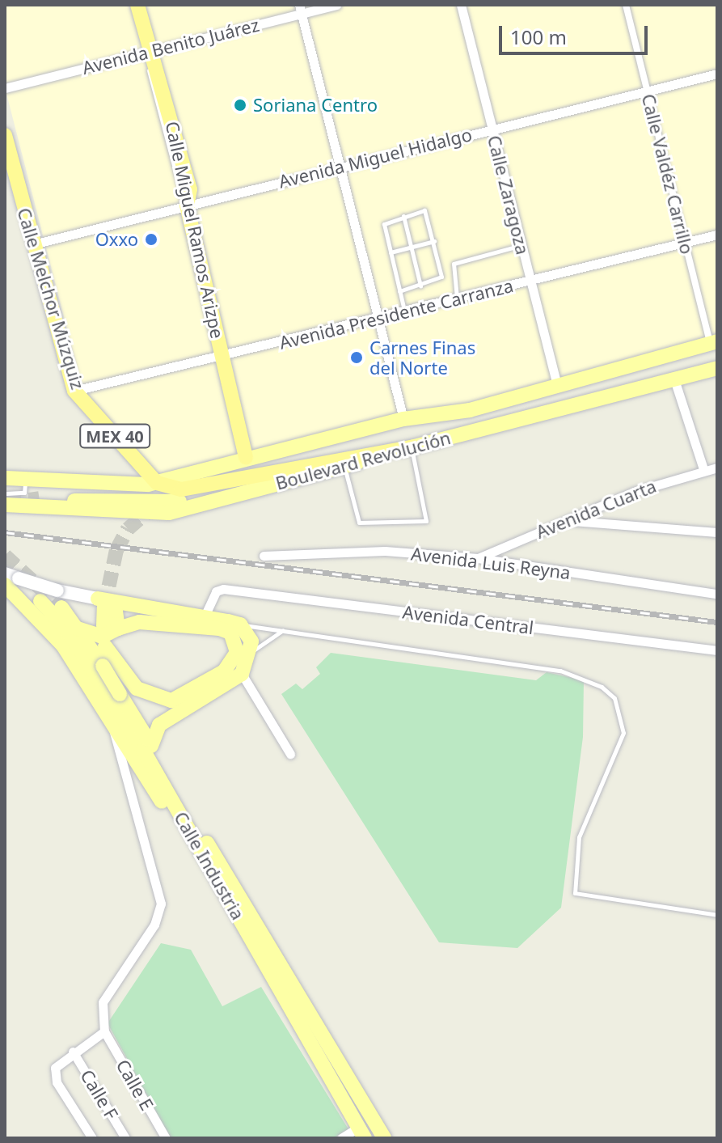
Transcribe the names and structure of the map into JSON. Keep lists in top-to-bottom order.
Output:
{
  "streets": {
    "highway": ["Calle Miguel Ramos Arizpe", "Calle Melchor Múzquiz", "MEX 40"],
    "main road": ["Boulevard Revolución", "Calle Industria"],
    "street": [
      "Avenida Benito Juárez",
      "Avenida Miguel Hidalgo",
      "Calle Valdéz Carrillo",
      "Calle Zaragoza",
      "Avenida Presidente Carranza",
      "Avenida Cuarta",
      "Avenida Luis Reyna",
      "Avenida Central",
      "Calle E",
      "Calle F"
    ]
  },
  "crossings": [
    ["Avenida Benito Juárez", "Calle Miguel Ramos Arizpe"],
    ["Avenida Miguel Hidalgo", "Calle Valdéz Carrillo"],
    ["Avenida Miguel Hidalgo", "Calle Zaragoza"],
    ["Avenida Miguel Hidalgo", "Calle Miguel Ramos Arizpe"],
    ["Avenida Miguel Hidalgo", "Calle Melchor Múzquiz"],
    ["Calle Valdéz Carrillo", "Avenida Presidente Carranza"],
    ["Calle Zaragoza", "Avenida Presidente Carranza"],
    ["Calle Miguel Ramos Arizpe", "Avenida Presidente Carranza"],
    ["Calle Melchor Múzquiz", "Avenida Presidente Carranza"],
    ["Avenida Cuarta", "Avenida Luis Reyna"]
  ],
  "places": ["Soriana Centro", "Oxxo", "Carnes Finas del Norte"],
  "scale_bar": "100 m"
}
